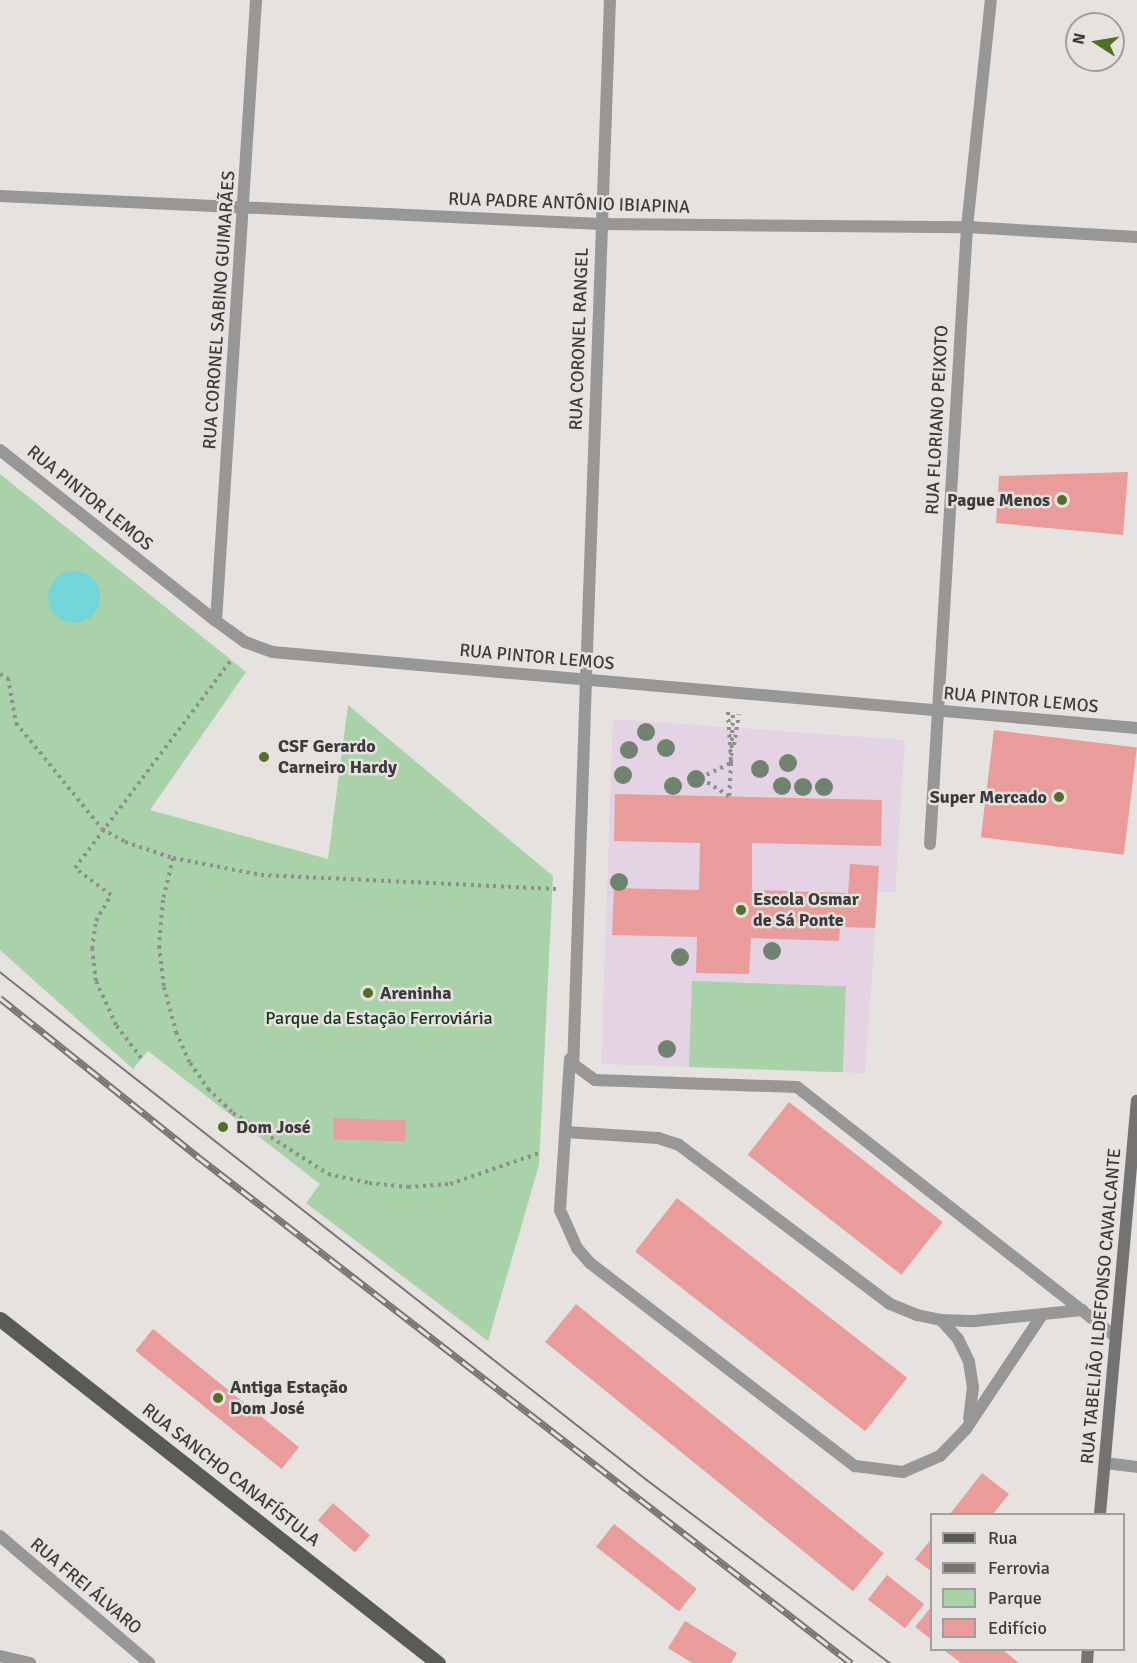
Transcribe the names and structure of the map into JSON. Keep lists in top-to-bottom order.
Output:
{
  "streets": {
    "main road": ["RUA TABELIÃO ILDEFONSO CAVALCANTE", "RUA SANCHO CANAFÍSTULA"],
    "street": [
      "RUA PADRE ANTÔNIO IBIAPINA",
      "RUA CORONEL SABINO GUIMARÃES",
      "RUA CORONEL RANGEL",
      "RUA FLORIANO PEIXOTO",
      "RUA PINTOR LEMOS",
      "RUA FREI ÁLVARO"
    ]
  },
  "crossings": [
    ["RUA PADRE ANTÔNIO IBIAPINA", "RUA CORONEL SABINO GUIMARÃES"],
    ["RUA PADRE ANTÔNIO IBIAPINA", "RUA CORONEL RANGEL"],
    ["RUA PADRE ANTÔNIO IBIAPINA", "RUA FLORIANO PEIXOTO"],
    ["RUA CORONEL SABINO GUIMARÃES", "RUA PINTOR LEMOS"],
    ["RUA CORONEL RANGEL", "RUA PINTOR LEMOS"],
    ["RUA FLORIANO PEIXOTO", "RUA PINTOR LEMOS"]
  ],
  "parks": ["Parque da Estação Ferroviária"],
  "places": [
    "Pague Menos",
    "CSF Gerardo Carneiro Hardy",
    "Super Mercado",
    "Escola Osmar de Sá Ponte",
    "Areninha",
    "Dom José",
    "Antiga Estação Dom José"
  ],
  "legend": [
    "Rua",
    "Ferrovia",
    "Parque",
    "Edifício"
  ],
  "north": "left"
}
